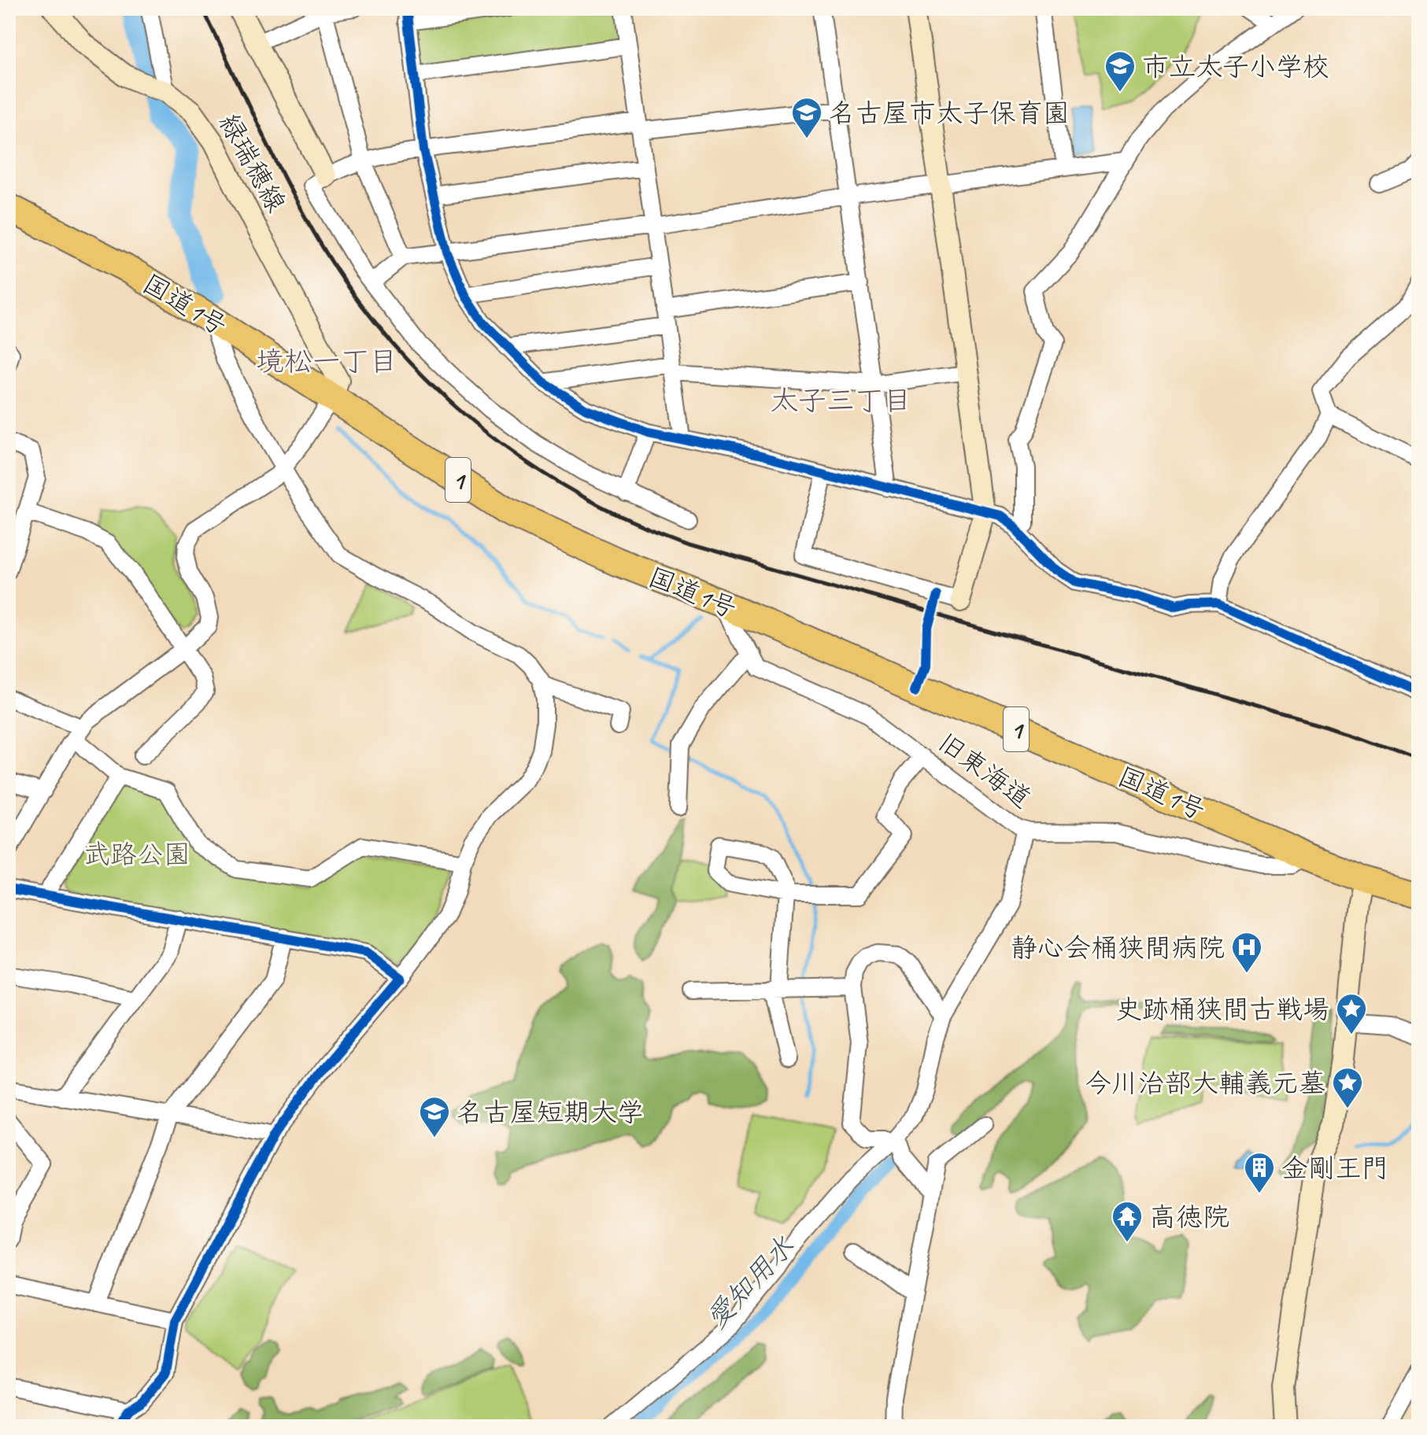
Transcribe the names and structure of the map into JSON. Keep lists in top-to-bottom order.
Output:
{
  "streets": {
    "highway": ["国道1号", "1"],
    "street": ["緑瑞穂線", "旧東海道"]
  },
  "crossings": [
    ["緑瑞穂線", "国道1号"],
    ["国道1号", "旧東海道"]
  ],
  "districts": ["境松一丁目", "太子三丁目"],
  "water": ["愛知用水"],
  "parks": ["武路公園"],
  "places": {
    "school or university": ["市立太子小学校", "名古屋市太子保育園", "名古屋短期大学"],
    "hospital": ["静心会桶狭間病院"],
    "place": ["史跡桶狭間古戦場", "今川治部大輔義元墓"],
    "building": ["金剛王門"],
    "temple": ["高徳院"]
  }
}
